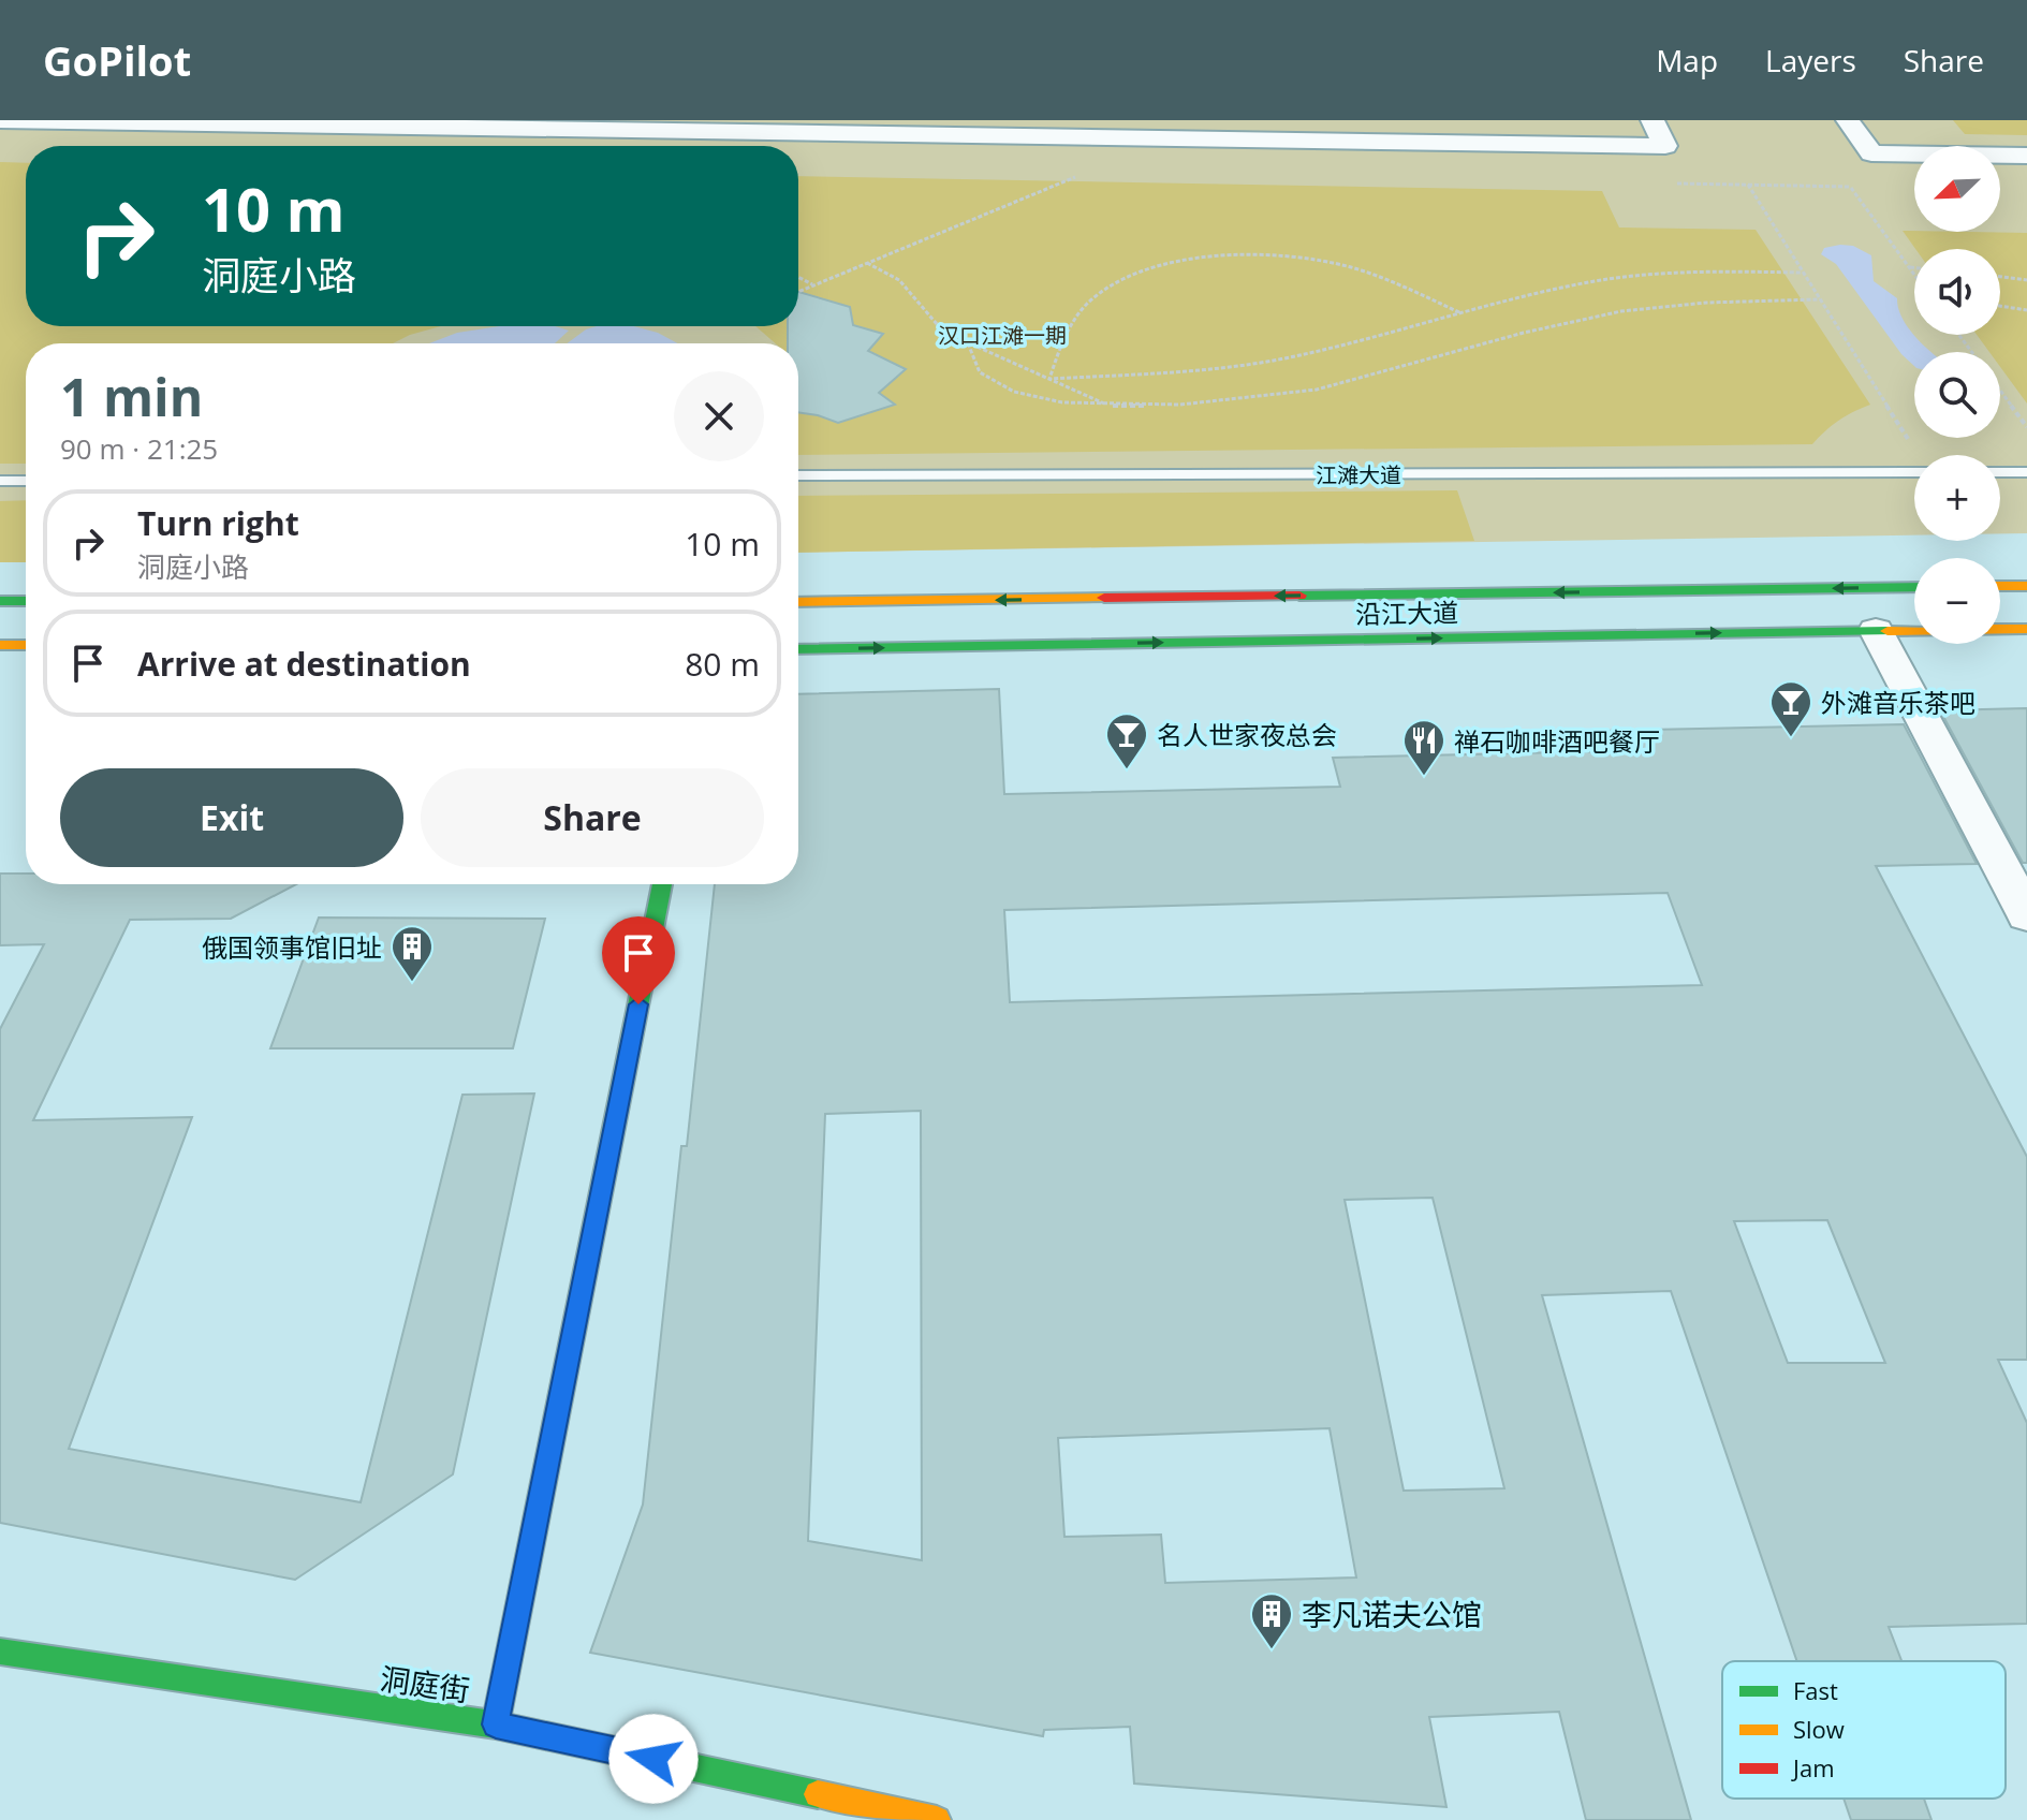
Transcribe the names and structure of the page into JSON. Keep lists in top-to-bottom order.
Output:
{
  "streets": {
    "main road": ["沿江大道", "洞庭街"],
    "lane": ["江滩大道"]
  },
  "parks": ["汉口江滩一期"],
  "places": {
    "bar": ["外滩音乐茶吧", "名人世家夜总会"],
    "restaurant": ["禅石咖啡酒吧餐厅"],
    "building": ["俄国领事馆旧址", "李凡诺夫公馆"]
  },
  "legend": ["Fast", "Slow", "Jam"],
  "north": "bottom left",
  "page": {
    "header": "GoPilot",
    "nav": ["Map", "Layers", "Share"],
    "map_buttons": ["+", "−"],
    "turn": ["10 m", "洞庭小路"],
    "heading": ["1 min", "90 m · 21:25"],
    "list": [
      {
        "name": "Turn right",
        "note": "洞庭小路",
        "value": "10 m"
      },
      {
        "name": "Arrive at destination",
        "value": "80 m"
      }
    ],
    "buttons": ["Exit", "Share"]
  }
}
